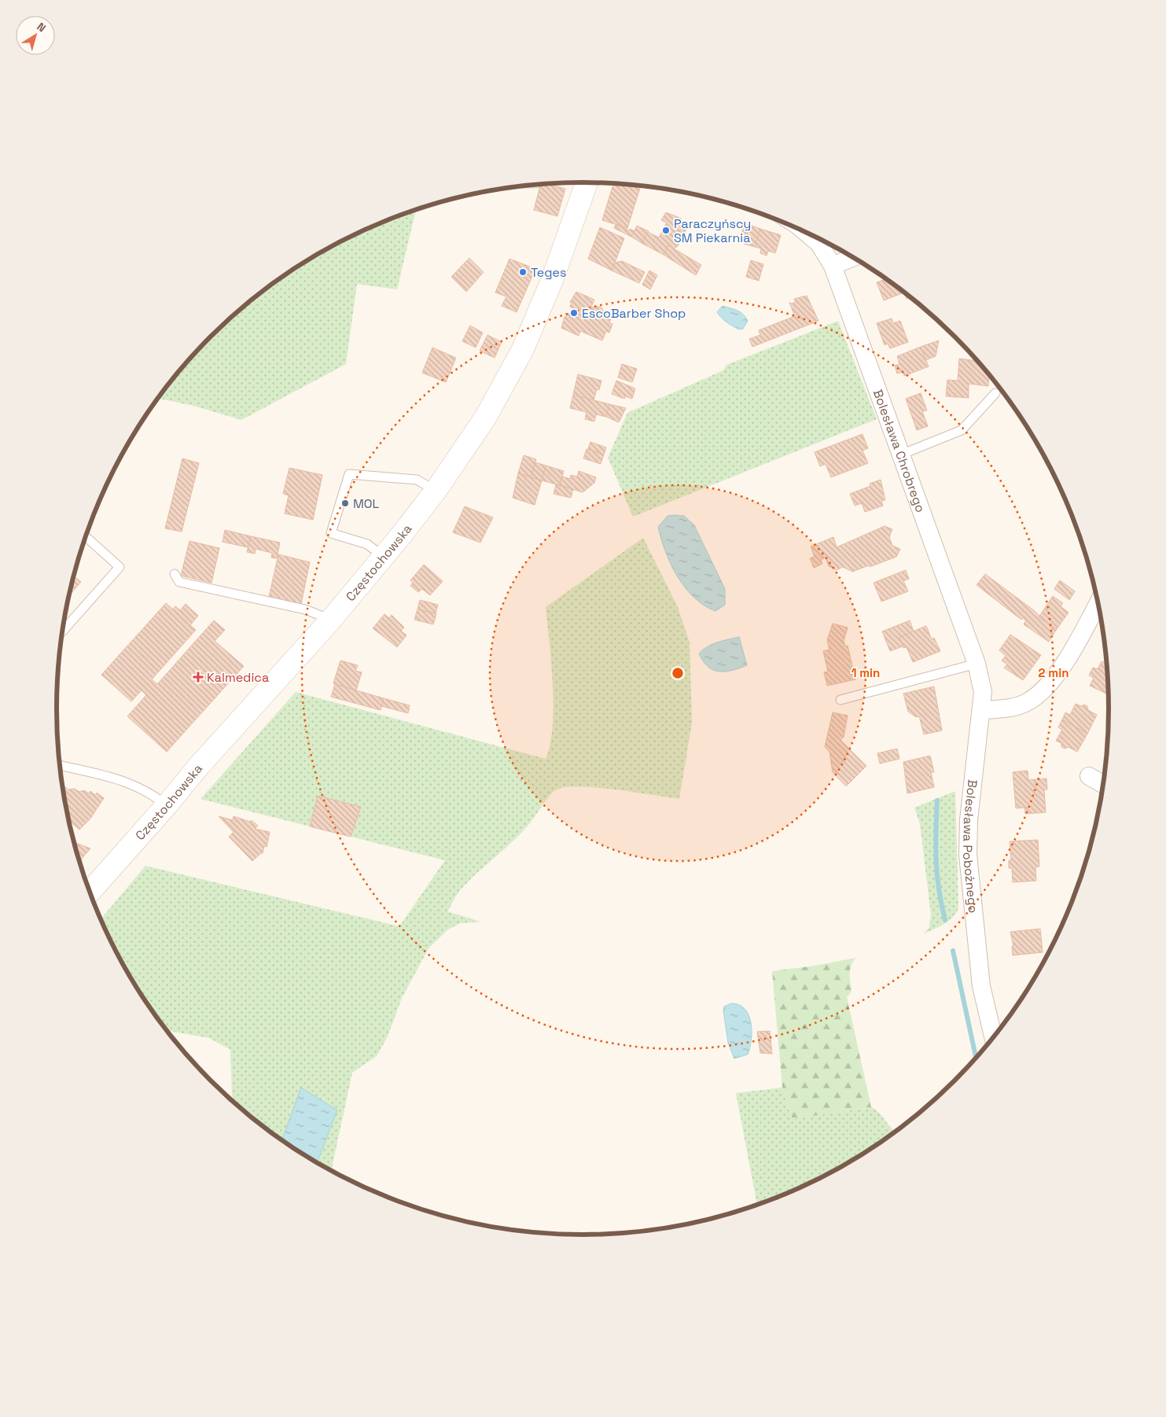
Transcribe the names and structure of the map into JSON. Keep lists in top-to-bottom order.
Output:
{
  "streets": {
    "main road": ["Częstochowska"],
    "street": ["Bolesława Chrobrego", "Bolesława Pobożnego"]
  },
  "crossings": [
    ["Bolesława Chrobrego", "Bolesława Pobożnego"]
  ],
  "places": {
    "other": [
      "Paraczyńscy SM Piekarnia",
      "Teges",
      "EscoBarber Shop",
      "MOL"
    ],
    "health": ["Kalmedica"]
  },
  "north": "top right",
  "rings": ["1 min", "2 min"]
}
